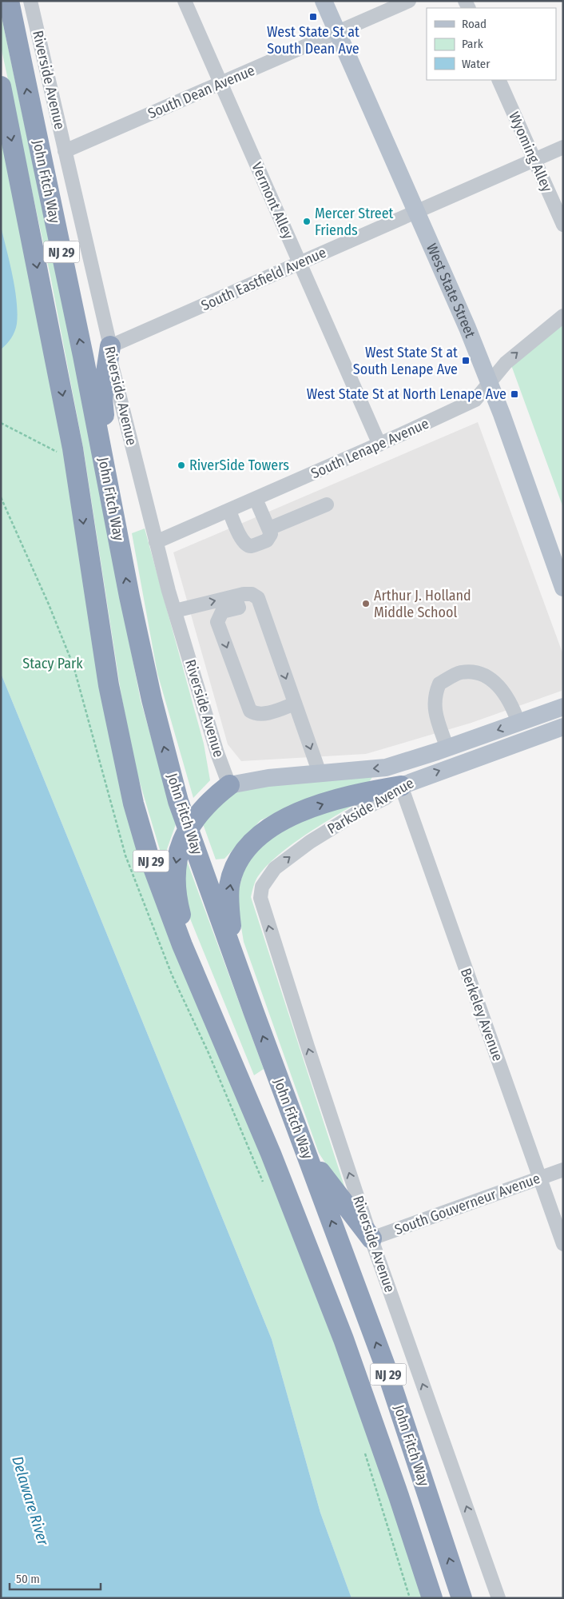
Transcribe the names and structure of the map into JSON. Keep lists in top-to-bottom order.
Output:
{
  "streets": {
    "highway": ["John Fitch Way", "NJ 29"],
    "main road": ["West State Street", "Parkside Avenue"],
    "street": [
      "Riverside Avenue",
      "South Dean Avenue",
      "Wyoming Alley",
      "Vermont Alley",
      "South Eastfield Avenue",
      "South Lenape Avenue",
      "Berkeley Avenue",
      "South Gouverneur Avenue"
    ]
  },
  "crossings": [
    ["Riverside Avenue", "South Dean Avenue"],
    ["Riverside Avenue", "South Eastfield Avenue"],
    ["Riverside Avenue", "South Lenape Avenue"],
    ["Riverside Avenue", "Parkside Avenue"],
    ["Riverside Avenue", "South Gouverneur Avenue"],
    ["South Dean Avenue", "Vermont Alley"],
    ["South Dean Avenue", "West State Street"],
    ["Wyoming Alley", "South Eastfield Avenue"],
    ["Vermont Alley", "South Eastfield Avenue"],
    ["Vermont Alley", "South Lenape Avenue"],
    ["South Eastfield Avenue", "West State Street"],
    ["West State Street", "South Lenape Avenue"],
    ["Parkside Avenue", "Berkeley Avenue"],
    ["Berkeley Avenue", "South Gouverneur Avenue"]
  ],
  "one_way": ["Riverside Avenue"],
  "water": ["Delaware River"],
  "parks": ["Stacy Park"],
  "places": {
    "transit": ["West State St at South Dean Ave", "West State St at South Lenape Ave", "West State St at North Lenape Ave"],
    "other": ["Mercer Street Friends", "RiverSide Towers", "Arthur J. Holland Middle School"]
  },
  "legend": ["Road", "Park", "Water"],
  "scale_bar": "50 m"
}
